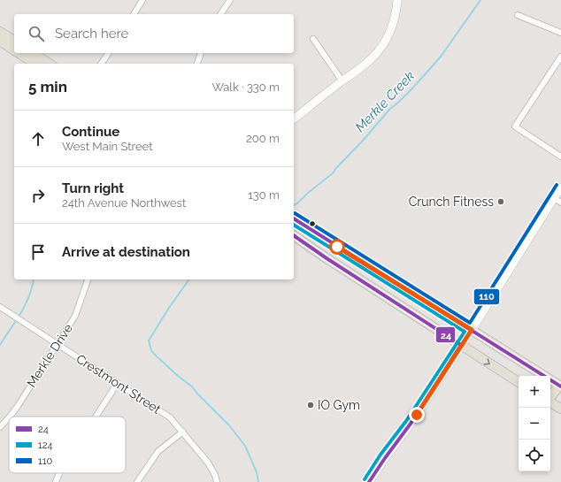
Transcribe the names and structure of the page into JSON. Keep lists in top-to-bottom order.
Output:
{
  "streets": {
    "street": ["Merkle Drive", "Crestmont Street"]
  },
  "crossings": [
    ["Merkle Drive", "Crestmont Street"]
  ],
  "water": ["Merkle Creek"],
  "places": ["Crunch Fitness", "IO Gym"],
  "lines": ["transit line 110", "transit line 24", "transit line 124"],
  "legend": ["24", "124", "110"],
  "page": {
    "search": "Search here",
    "heading": ["5 min", "Walk · 330 m"],
    "list": [
      ["Continue", "West Main Street", "200 m"],
      ["Turn right", "24th Avenue Northwest", "130 m"],
      "Arrive at destination"
    ],
    "map_buttons": ["+", "−"]
  }
}
